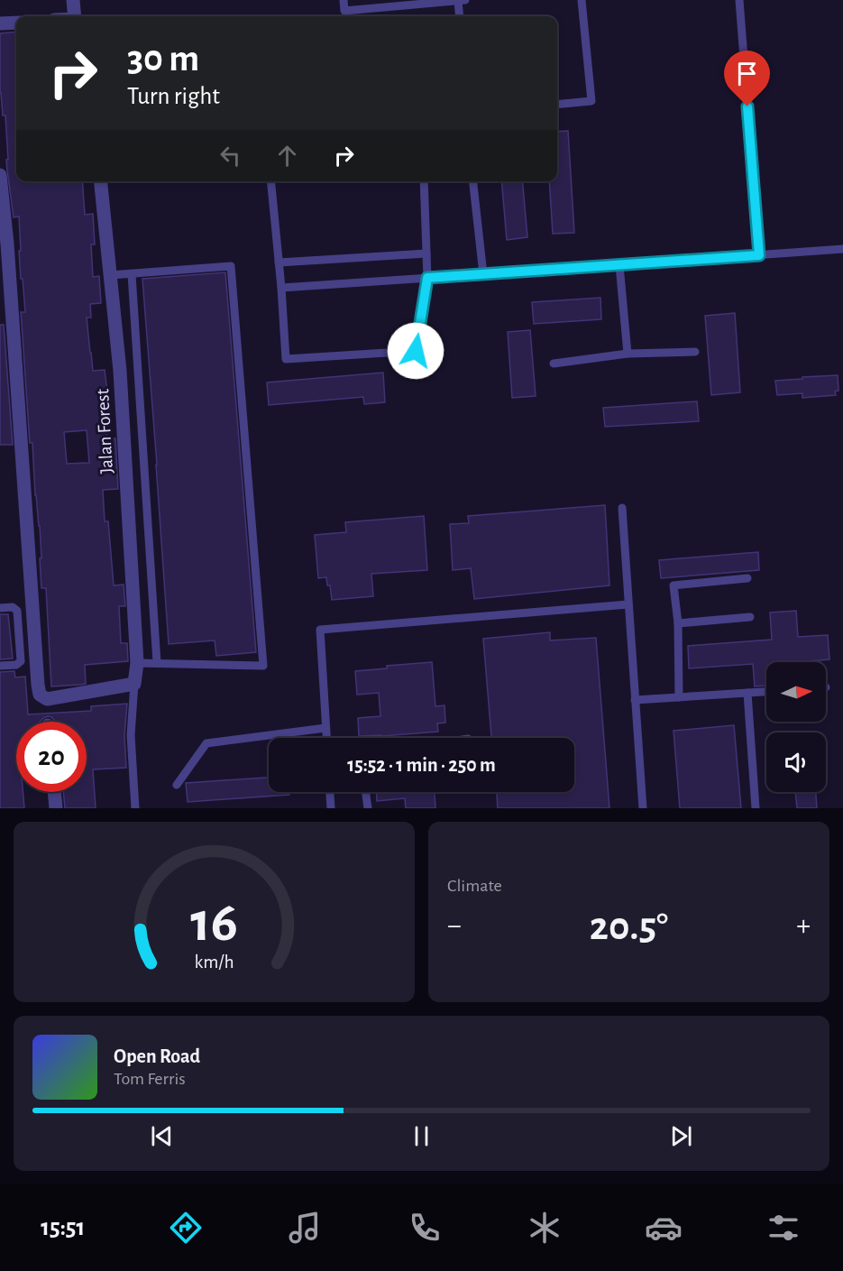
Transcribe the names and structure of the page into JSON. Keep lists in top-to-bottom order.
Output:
{
  "streets": {
    "street": ["Jalan Forest"]
  },
  "north": "right",
  "page": {
    "turn": ["30 m", "Turn right"],
    "limit": "20",
    "trip": "15:52 · 1 min · 250 m",
    "tile": "Climate",
    "heat": ["−", "20.5°", "+"],
    "song": ["Open Road", "Tom Ferris"],
    "tabs": "15:51",
    "gauge": ["16", "km/h"]
  }
}
